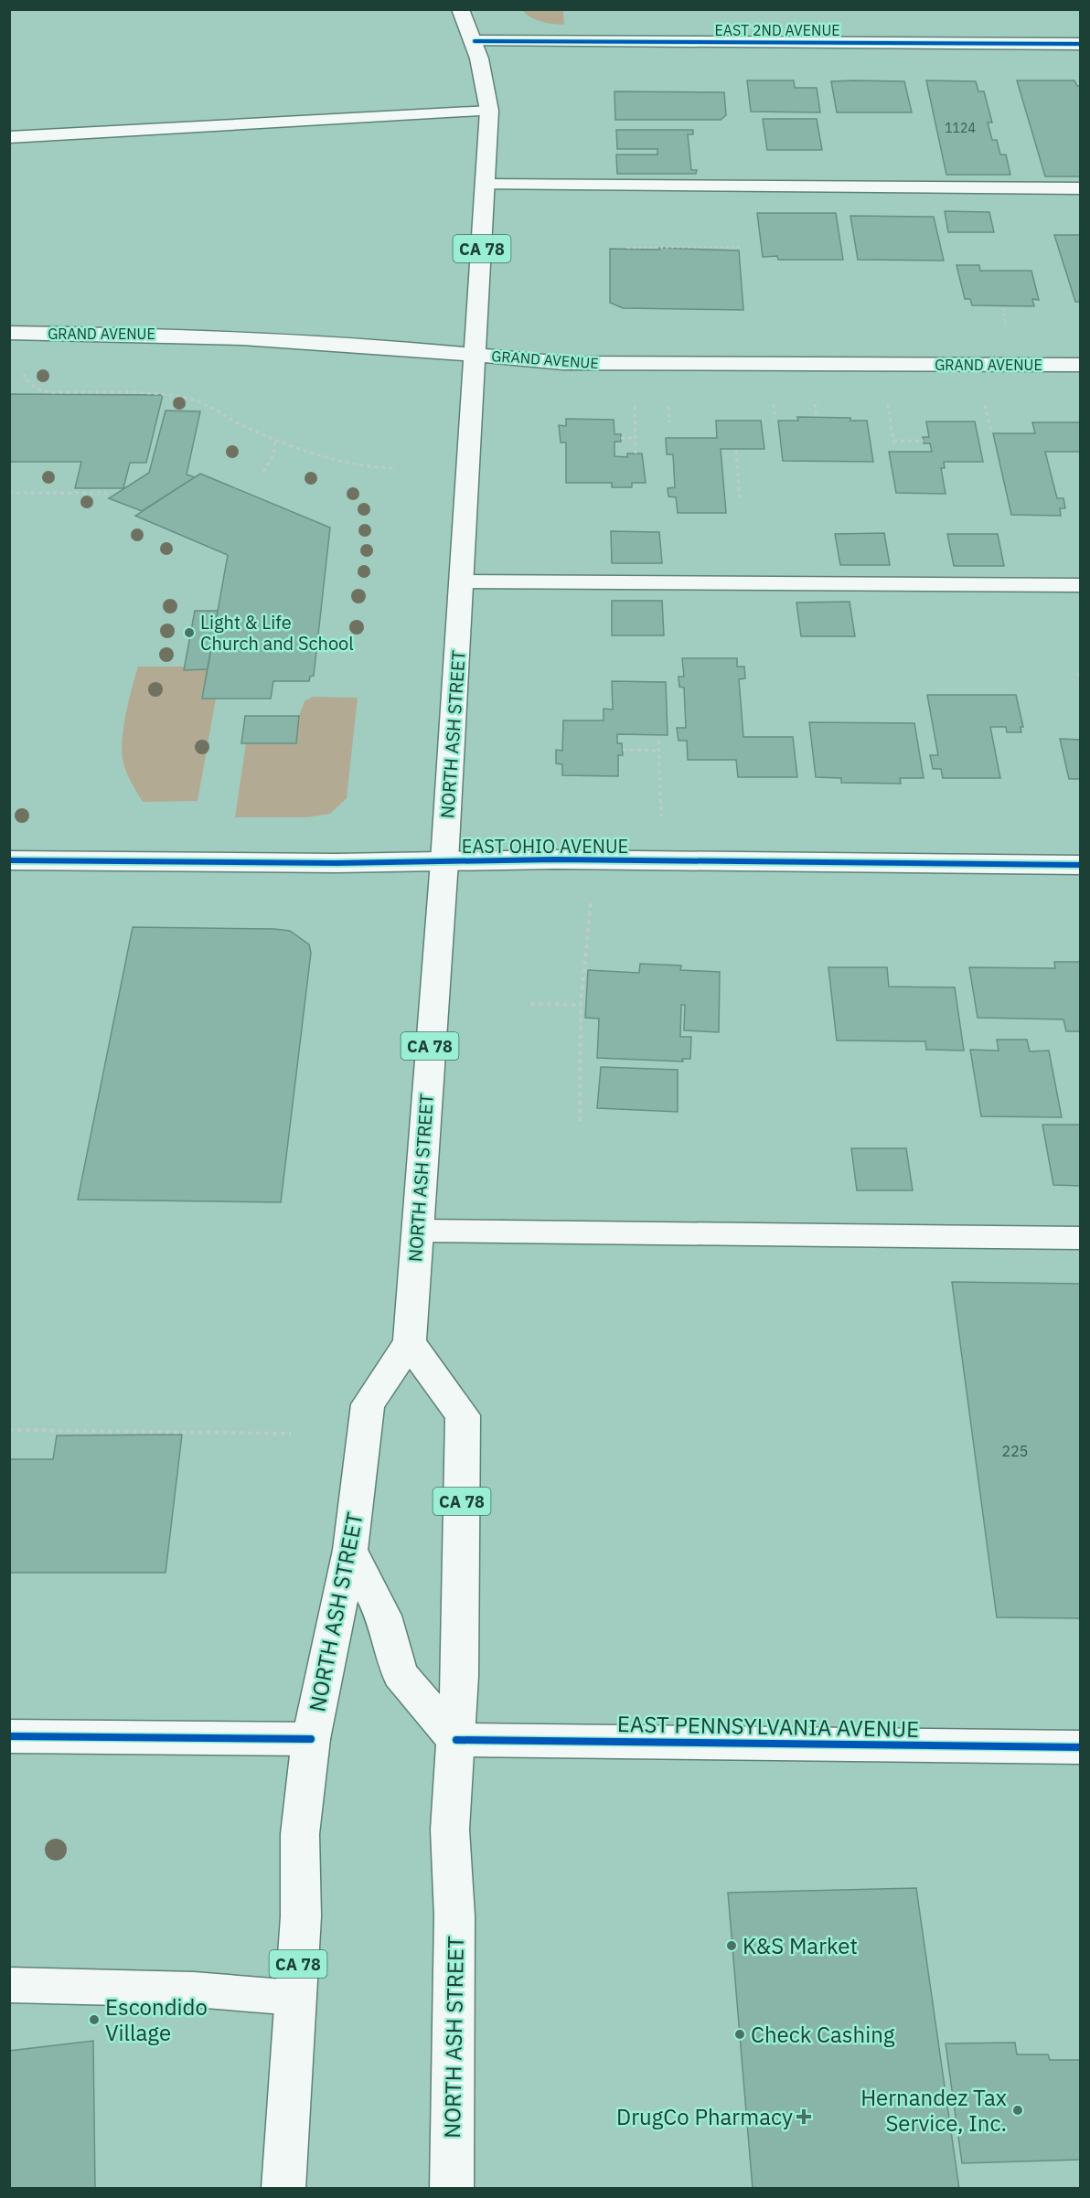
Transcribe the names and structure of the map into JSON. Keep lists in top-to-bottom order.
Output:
{
  "streets": {
    "main road": [
      "EAST 2ND AVENUE",
      "CA 78",
      "GRAND AVENUE",
      "NORTH ASH STREET",
      "EAST OHIO AVENUE",
      "EAST PENNSYLVANIA AVENUE"
    ]
  },
  "crossings": [
    ["EAST 2ND AVENUE", "CA 78"],
    ["CA 78", "GRAND AVENUE"],
    ["CA 78", "NORTH ASH STREET"],
    ["GRAND AVENUE", "NORTH ASH STREET"],
    ["NORTH ASH STREET", "EAST OHIO AVENUE"],
    ["NORTH ASH STREET", "EAST PENNSYLVANIA AVENUE"]
  ],
  "places": {
    "other": [
      "Light & Life Church and School",
      "K&S Market",
      "Escondido Village",
      "Check Cashing",
      "Hernandez Tax Service, Inc."
    ],
    "health": ["DrugCo Pharmacy"]
  },
  "house_numbers": ["1124", "225"]
}
